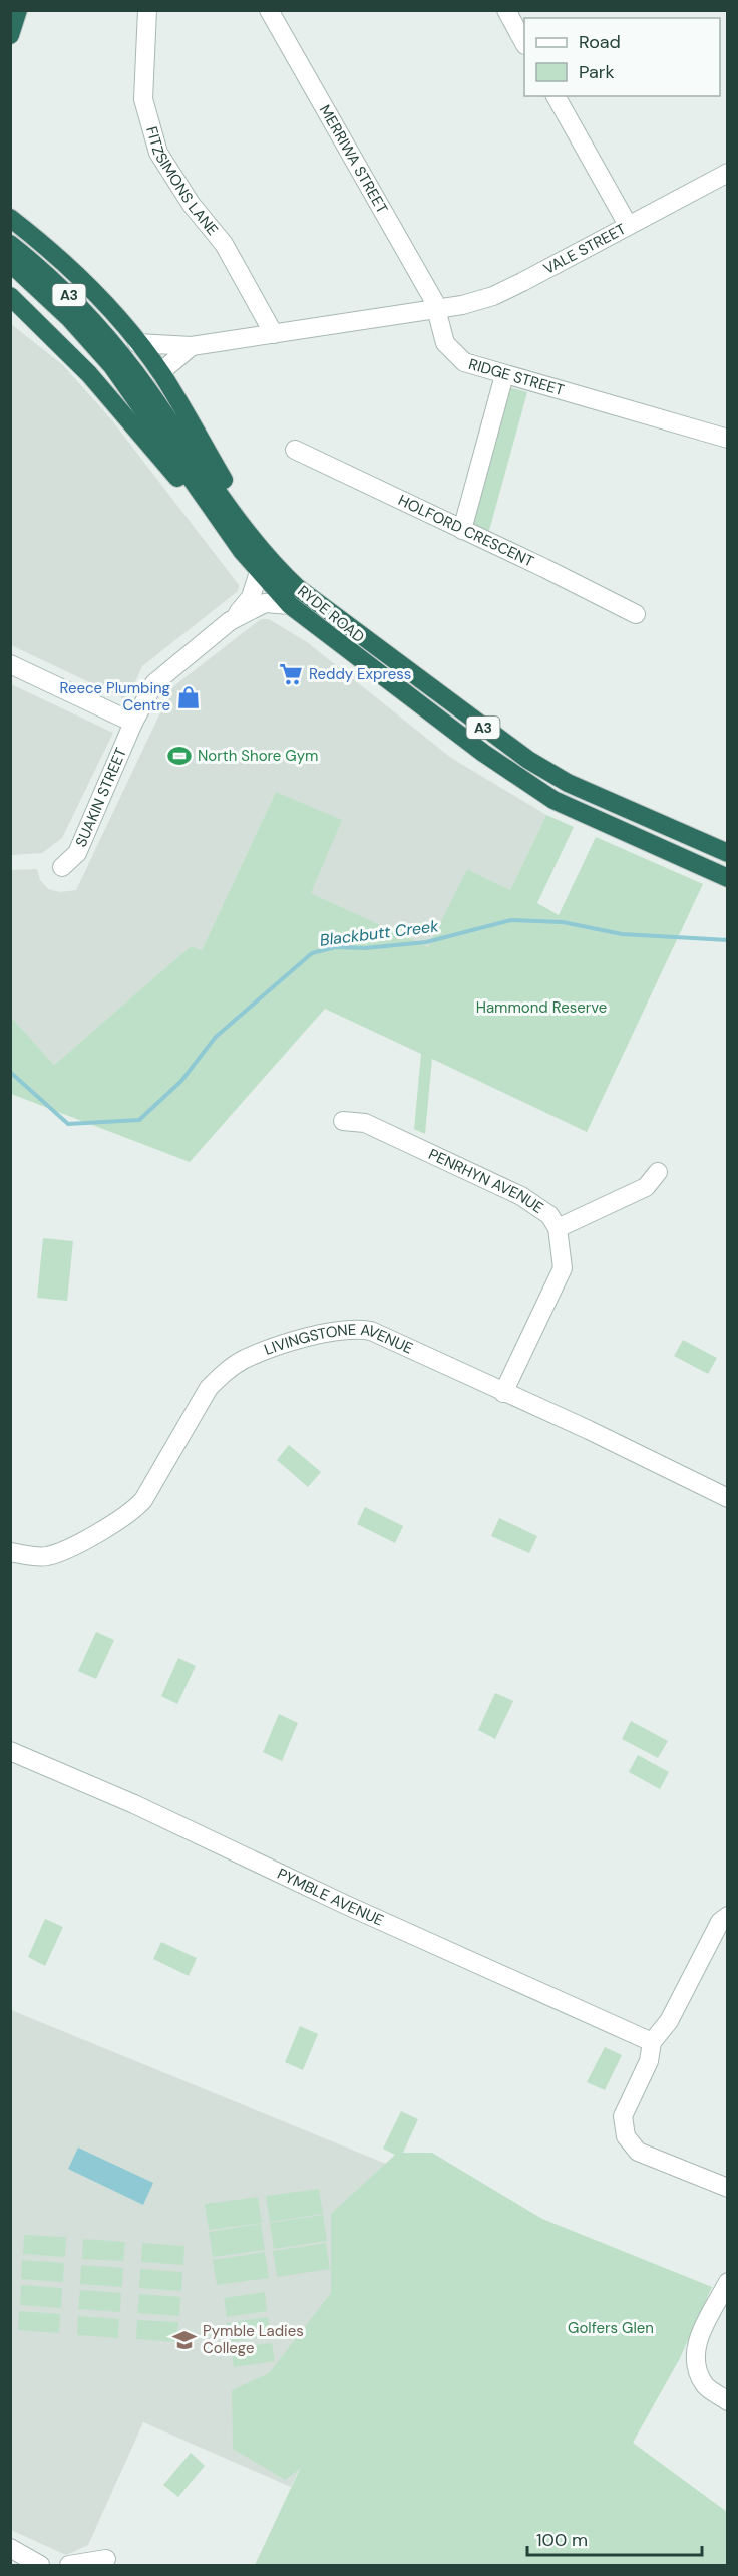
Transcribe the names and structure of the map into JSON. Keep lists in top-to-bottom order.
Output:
{
  "streets": {
    "highway": ["A3", "RYDE ROAD"],
    "street": [
      "MERRIWA STREET",
      "FITZSIMONS LANE",
      "VALE STREET",
      "RIDGE STREET",
      "HOLFORD CRESCENT",
      "SUAKIN STREET",
      "PENRHYN AVENUE",
      "LIVINGSTONE AVENUE",
      "PYMBLE AVENUE"
    ]
  },
  "crossings": [
    ["MERRIWA STREET", "VALE STREET"],
    ["MERRIWA STREET", "RIDGE STREET"],
    ["VALE STREET", "RIDGE STREET"],
    ["PENRHYN AVENUE", "LIVINGSTONE AVENUE"]
  ],
  "water": ["Blackbutt Creek"],
  "parks": ["Hammond Reserve", "Golfers Glen"],
  "places": {
    "supermarket": ["Reddy Express"],
    "shop": ["Reece Plumbing Centre"],
    "sports": ["North Shore Gym"],
    "school or university": ["Pymble Ladies College"]
  },
  "legend": ["Road", "Park"],
  "scale_bar": "100 m"
}
